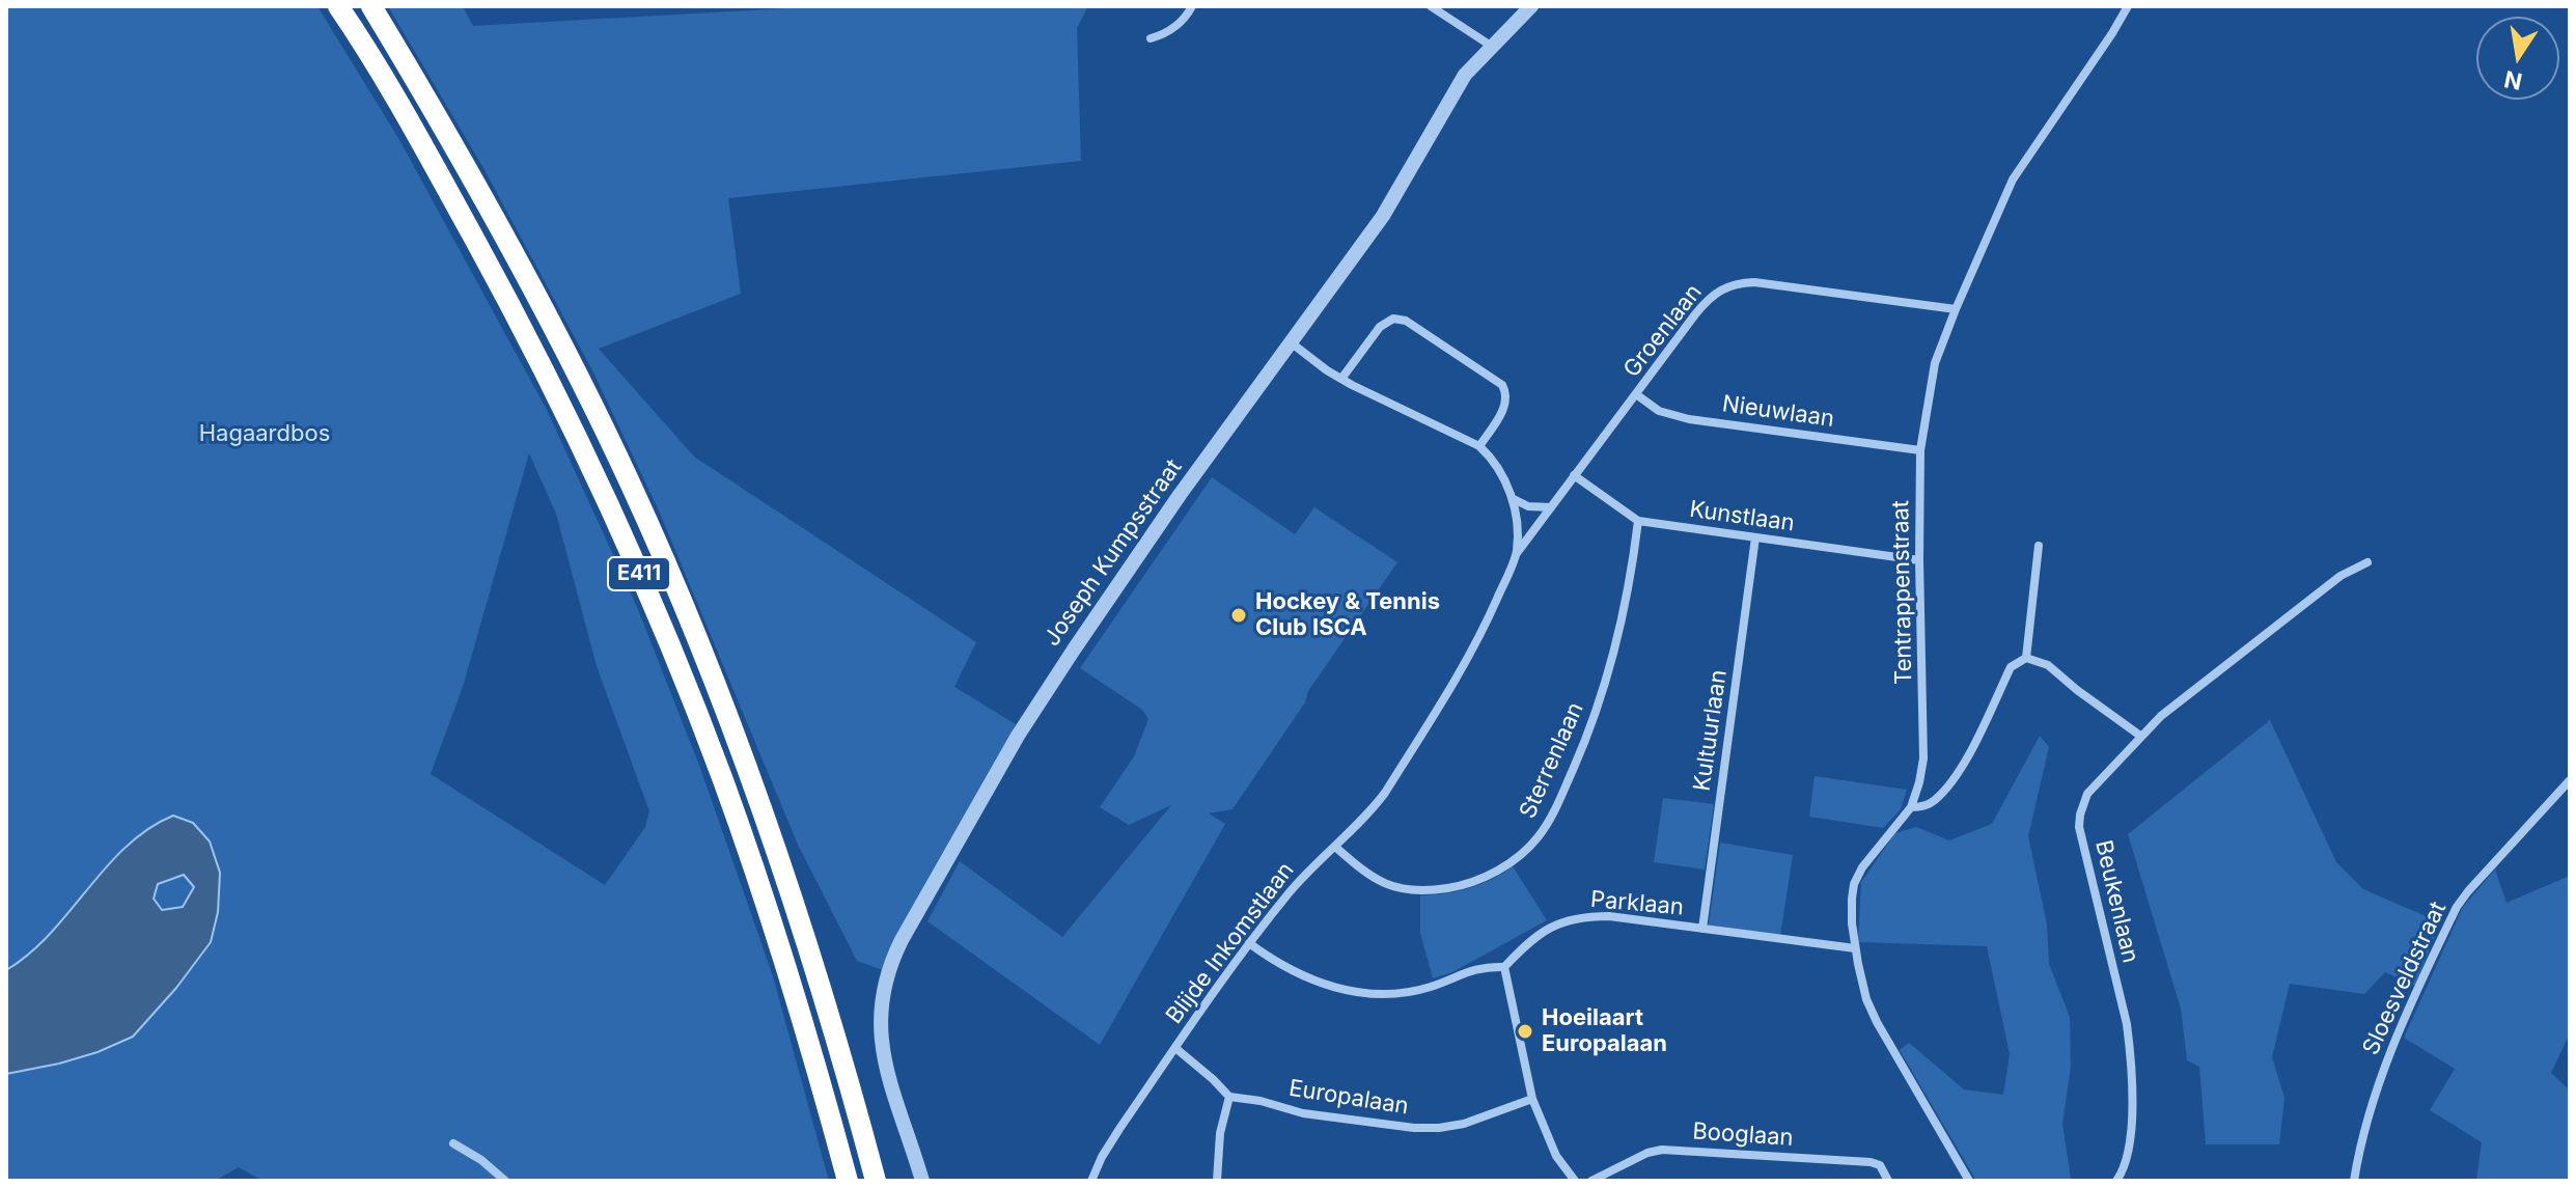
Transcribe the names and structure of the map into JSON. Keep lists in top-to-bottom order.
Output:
{
  "streets": {
    "highway": ["E411"],
    "street": [
      "Groenlaan",
      "Nieuwlaan",
      "Kunstlaan",
      "Joseph Kumpsstraat",
      "Tentrappenstraat",
      "Kultuurlaan",
      "Sterrenlaan",
      "Beukenlaan",
      "Parklaan",
      "Blijde Inkomstlaan",
      "Sloesveldstraat",
      "Europalaan",
      "Booglaan"
    ]
  },
  "crossings": [
    ["Groenlaan", "Nieuwlaan"],
    ["Groenlaan", "Kunstlaan"],
    ["Groenlaan", "Tentrappenstraat"],
    ["Groenlaan", "Blijde Inkomstlaan"],
    ["Nieuwlaan", "Tentrappenstraat"],
    ["Kunstlaan", "Tentrappenstraat"],
    ["Kunstlaan", "Kultuurlaan"],
    ["Kunstlaan", "Sterrenlaan"],
    ["Joseph Kumpsstraat", "Blijde Inkomstlaan"],
    ["Tentrappenstraat", "Parklaan"],
    ["Kultuurlaan", "Parklaan"],
    ["Sterrenlaan", "Blijde Inkomstlaan"]
  ],
  "parks": ["Hagaardbos"],
  "places": ["Hockey & Tennis Club ISCA", "Hoeilaart Europalaan"],
  "north": "bottom"
}
